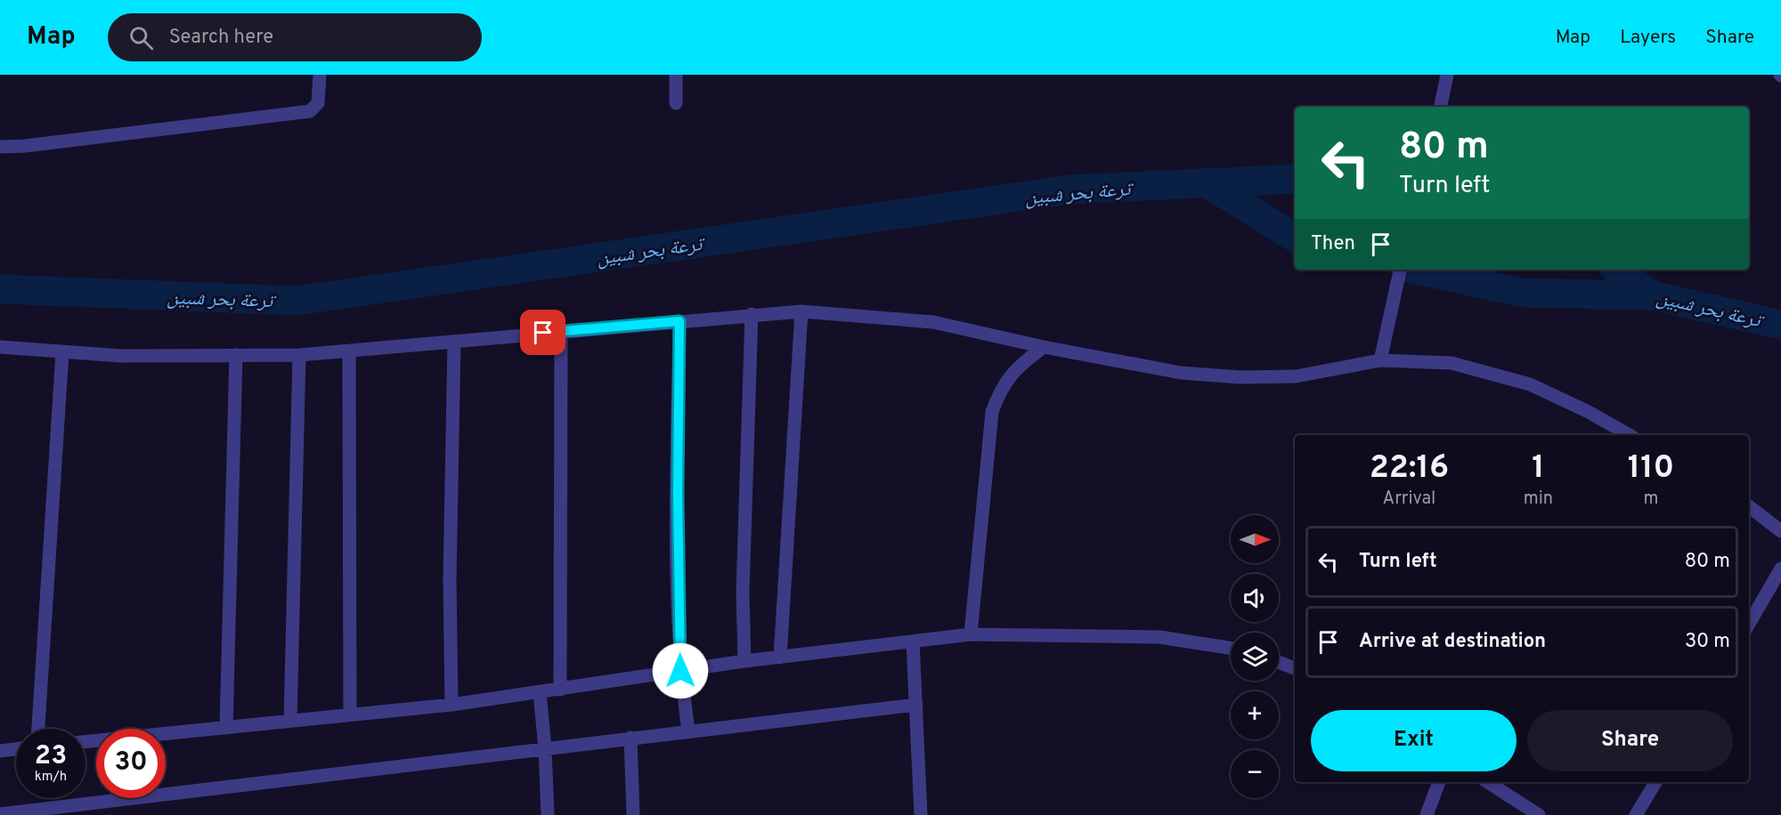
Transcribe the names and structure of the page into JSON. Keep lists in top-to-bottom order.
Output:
{
  "water": ["ترعة بحر شبين"],
  "north": "right",
  "page": {
    "header": "Map",
    "search": "Search here",
    "nav": ["Map", "Layers", "Share"],
    "turn": ["80 m", "Turn left"],
    "then": "Then",
    "eta": [
      "22:16",
      "Arrival",
      "1",
      "min",
      "110",
      "m"
    ],
    "map_buttons": ["+", "−"],
    "list": [
      {
        "name": "Turn left",
        "value": "80 m"
      },
      {
        "name": "Arrive at destination",
        "value": "30 m"
      }
    ],
    "buttons": ["Exit", "Share"],
    "speed": "23 km/h",
    "limit": "30"
  }
}
